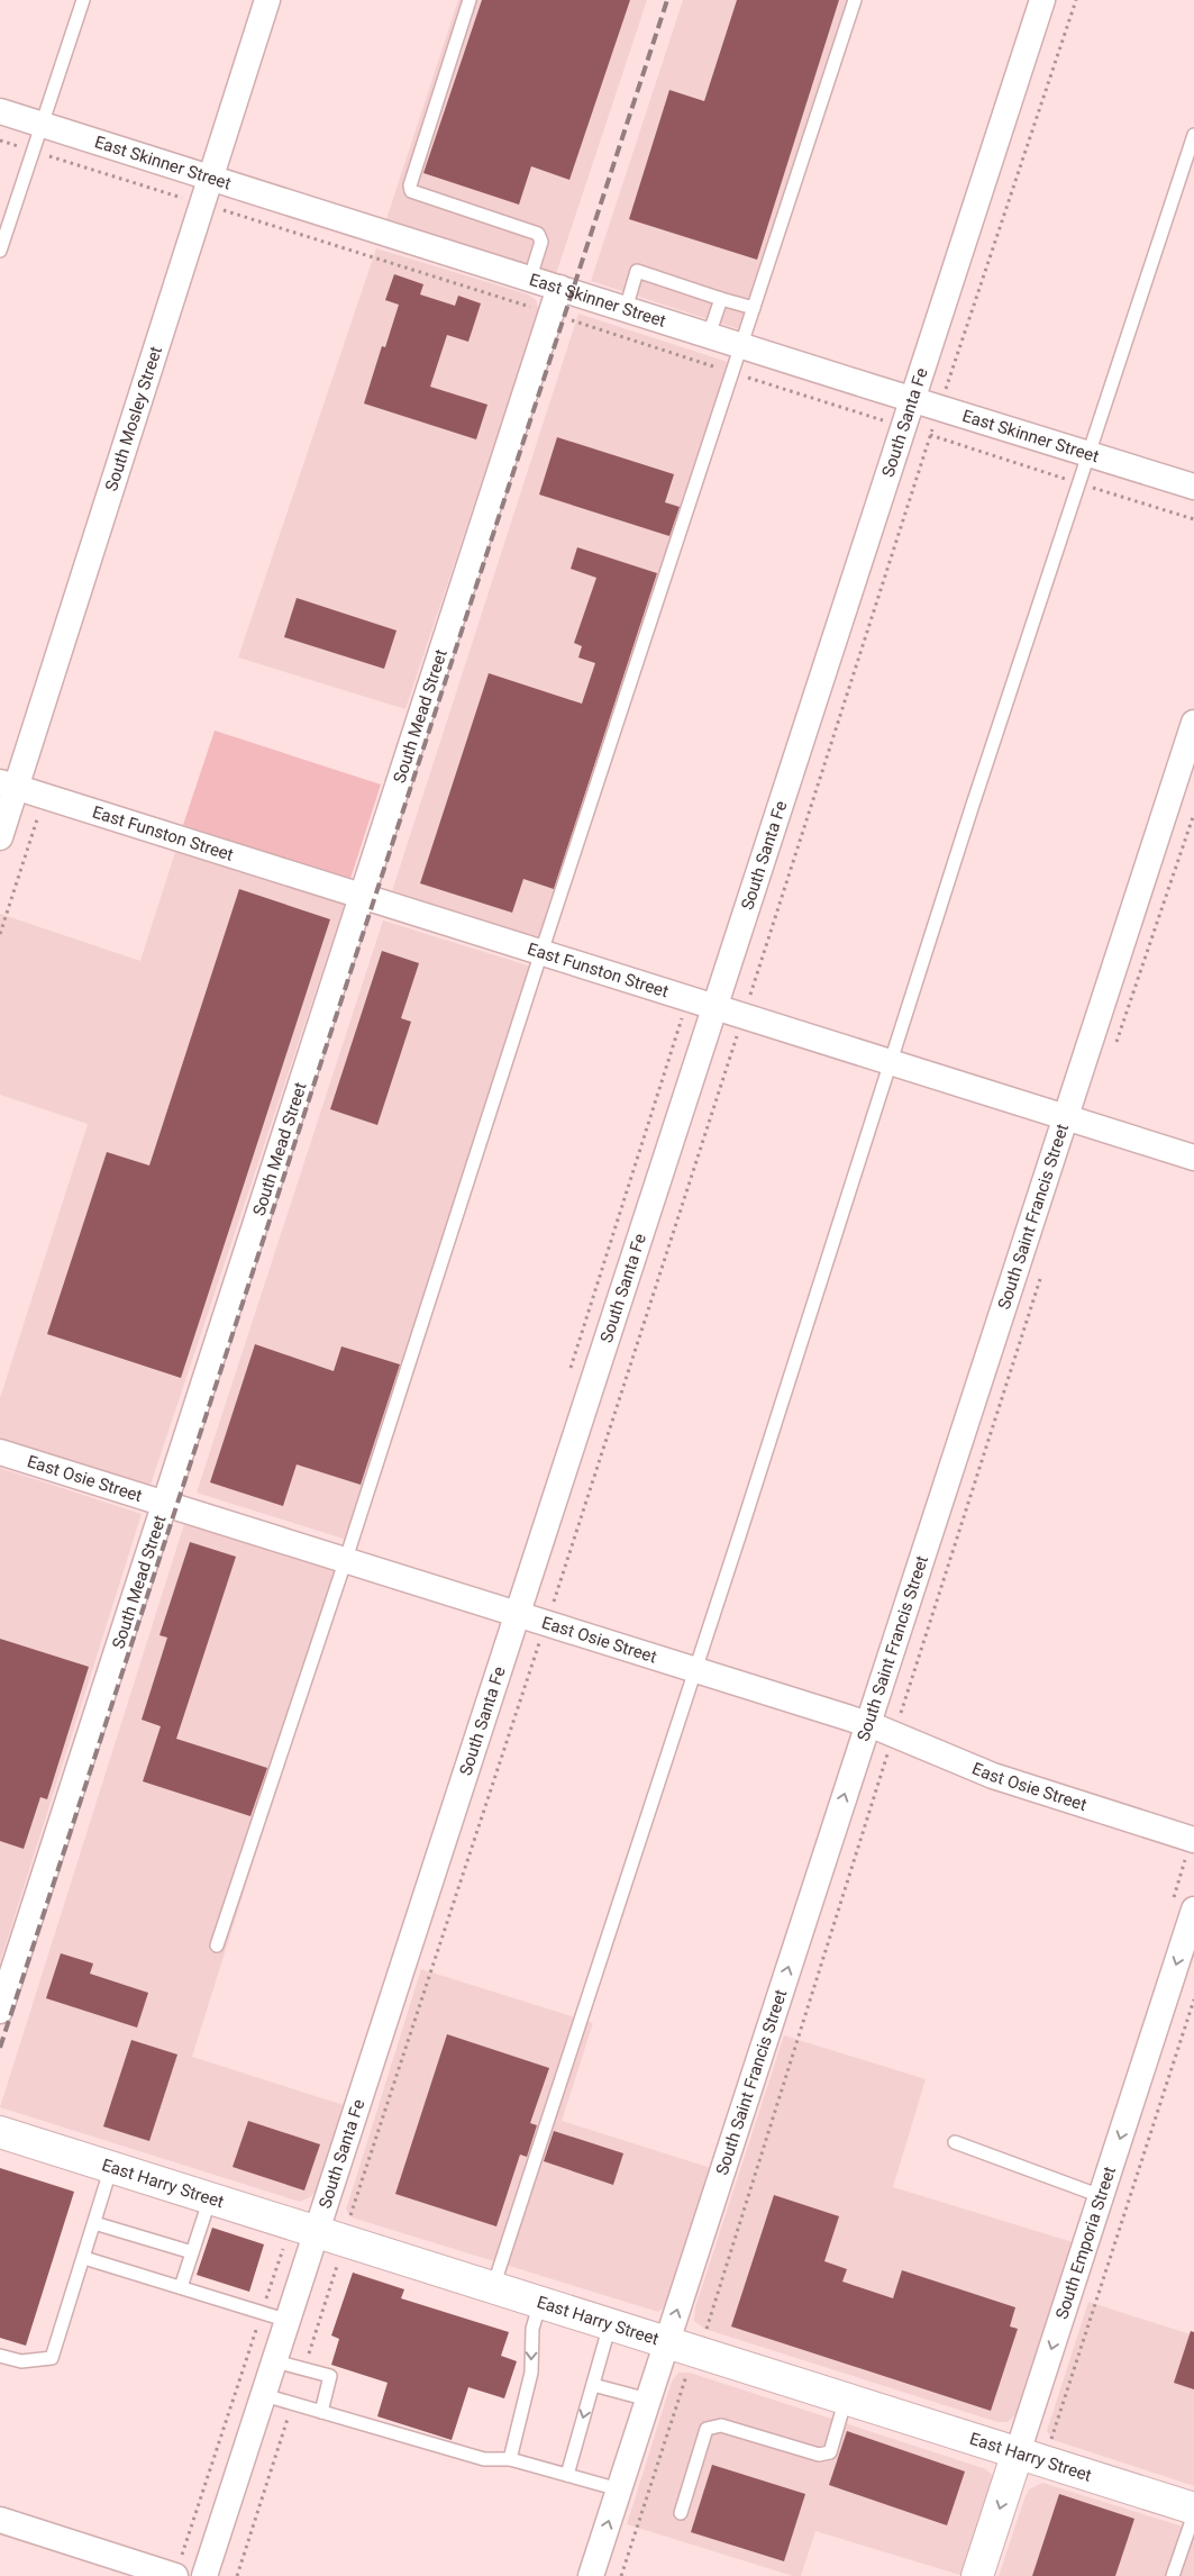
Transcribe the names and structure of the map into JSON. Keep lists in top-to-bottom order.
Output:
{
  "streets": {
    "street": [
      "East Skinner Street",
      "South Mosley Street",
      "South Santa Fe",
      "South Mead Street",
      "East Funston Street",
      "South Saint Francis Street",
      "East Osie Street",
      "East Harry Street",
      "South Emporia Street"
    ]
  },
  "crossings": [
    ["East Skinner Street", "South Mosley Street"],
    ["East Skinner Street", "South Santa Fe"],
    ["East Skinner Street", "South Mead Street"],
    ["South Mosley Street", "East Funston Street"],
    ["South Santa Fe", "East Funston Street"],
    ["South Santa Fe", "East Osie Street"],
    ["South Santa Fe", "East Harry Street"],
    ["South Mead Street", "East Funston Street"],
    ["South Mead Street", "East Osie Street"],
    ["East Funston Street", "South Saint Francis Street"],
    ["South Saint Francis Street", "East Osie Street"],
    ["South Saint Francis Street", "East Harry Street"],
    ["East Harry Street", "South Emporia Street"]
  ],
  "one_way": ["South Saint Francis Street", "South Emporia Street"]
}
